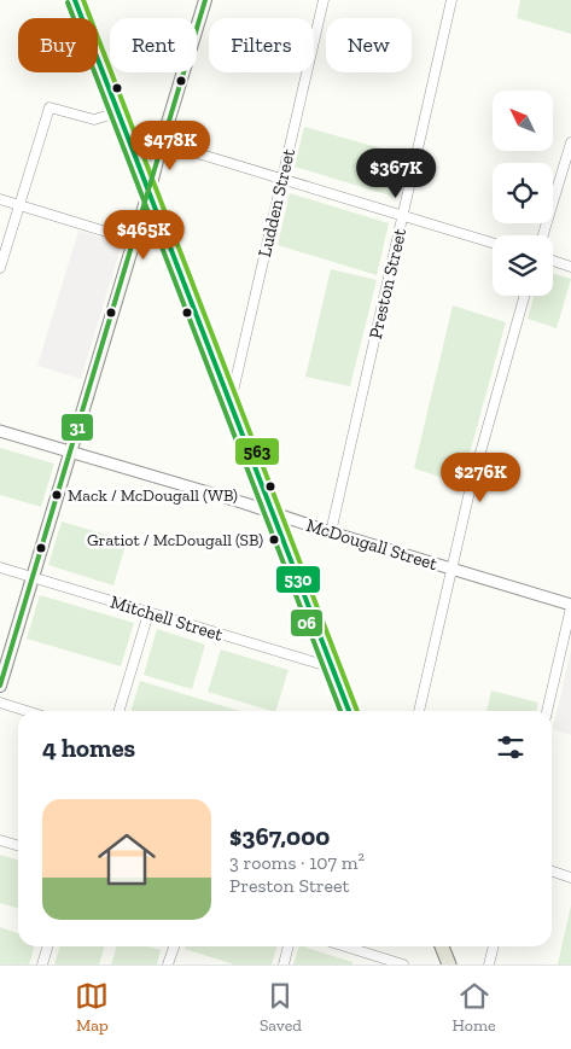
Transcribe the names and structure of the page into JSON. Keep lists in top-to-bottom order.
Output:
{
  "streets": {
    "street": [
      "Ludden Street",
      "Preston Street",
      "McDougall Street",
      "Mitchell Street"
    ]
  },
  "crossings": [
    ["Preston Street", "McDougall Street"]
  ],
  "places": ["Mack / McDougall (WB)", "Gratiot / McDougall (SB)"],
  "lines": [
    "transit line 530",
    "transit line 563",
    "transit line 31",
    "transit line 06"
  ],
  "north": "top left",
  "page": {
    "chip": [
      "Buy",
      "Rent",
      "Filters",
      "New"
    ],
    "price": [
      "$478K",
      "$367K",
      "$465K",
      "$276K"
    ],
    "heading": "4 homes",
    "list": [
      {
        "name": "$367,000",
        "note": "3 rooms · 107 m² · Preston Street"
      }
    ],
    "tabs": ["Map", "Saved", "Home"]
  }
}
